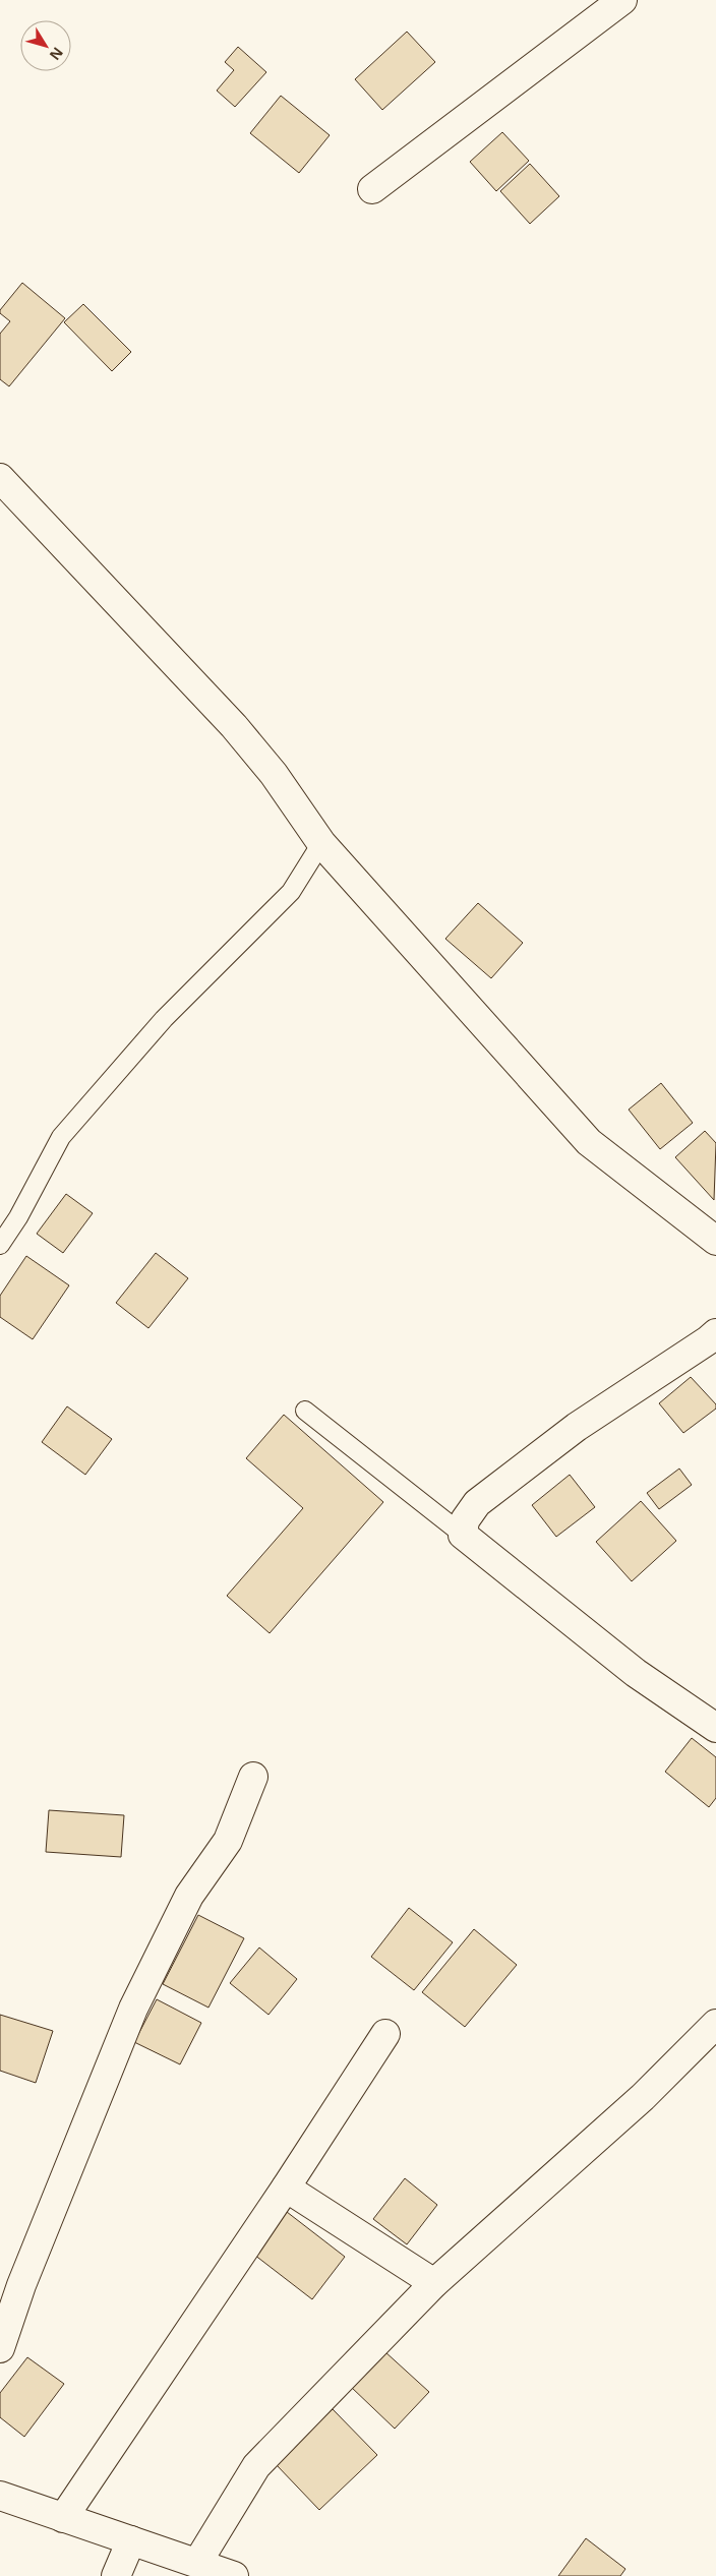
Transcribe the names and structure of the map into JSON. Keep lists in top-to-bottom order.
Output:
{
  "north": "bottom right"
}
